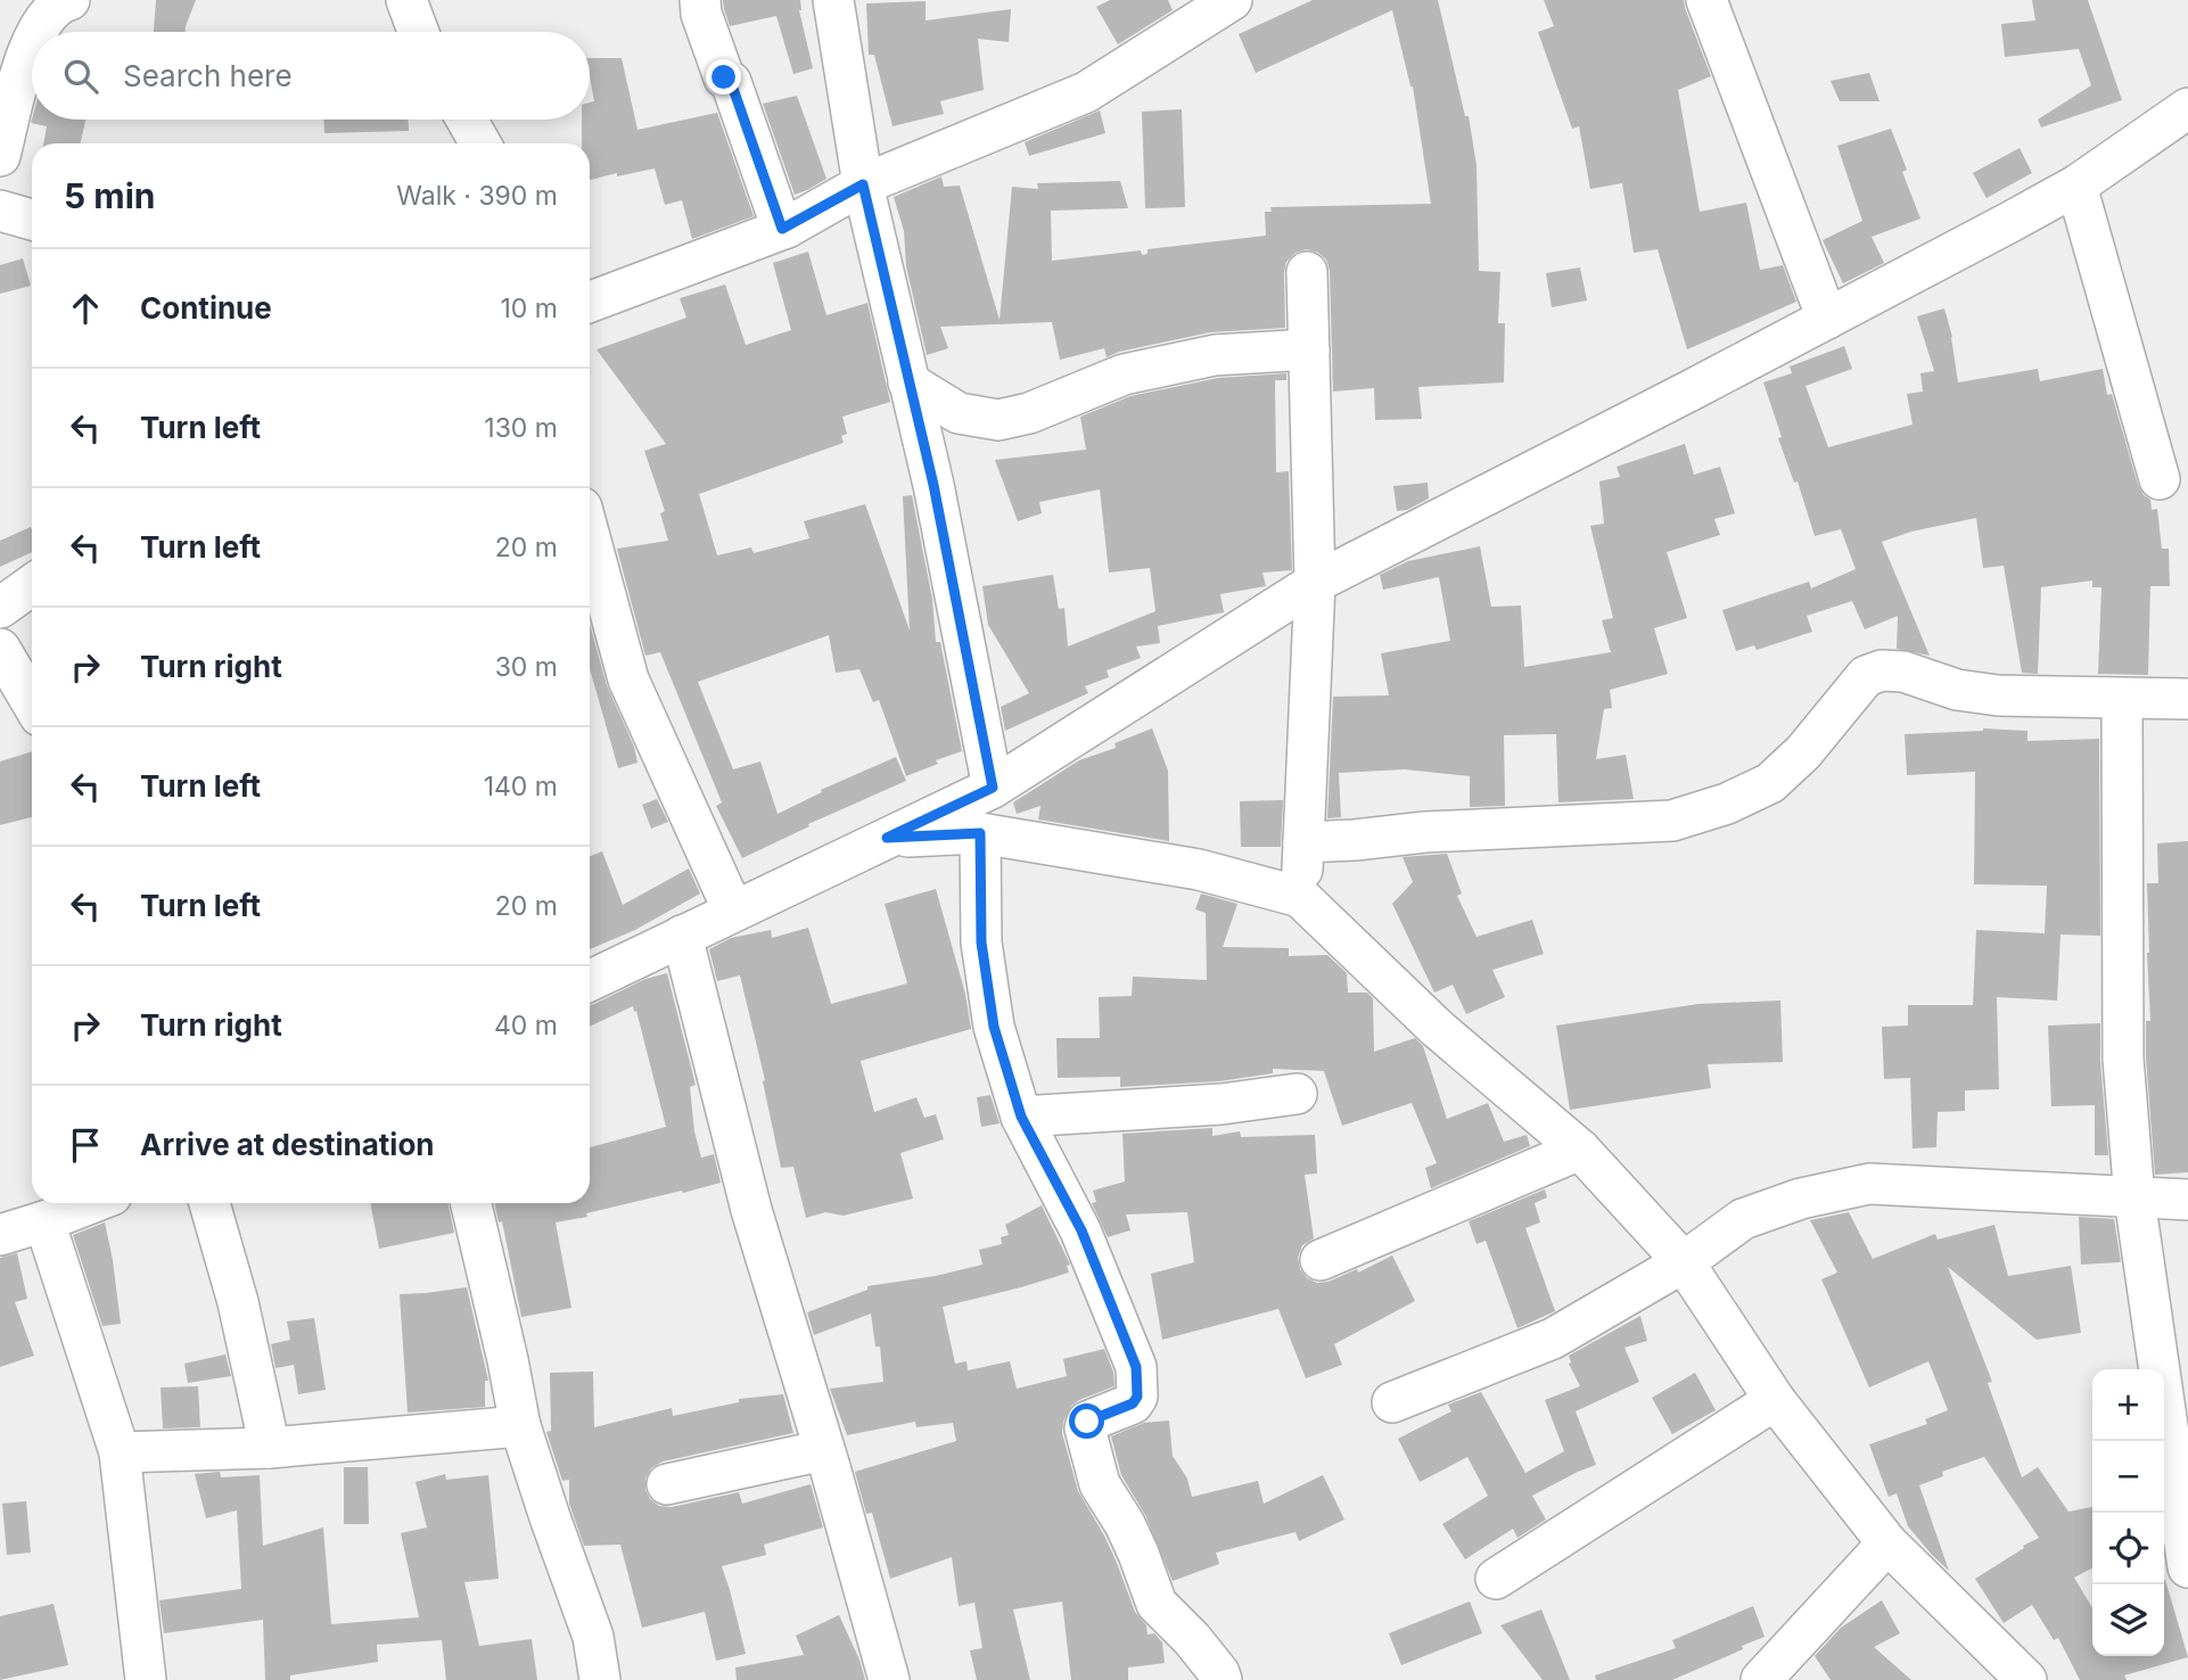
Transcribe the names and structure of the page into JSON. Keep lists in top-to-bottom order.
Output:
{
  "page": {
    "search": "Search here",
    "heading": ["5 min", "Walk · 390 m"],
    "list": [
      ["Continue", "10 m"],
      ["Turn left", "130 m"],
      ["Turn left", "20 m"],
      ["Turn right", "30 m"],
      ["Turn left", "140 m"],
      ["Turn left", "20 m"],
      ["Turn right", "40 m"],
      "Arrive at destination"
    ],
    "map_buttons": ["+", "−"]
  }
}
